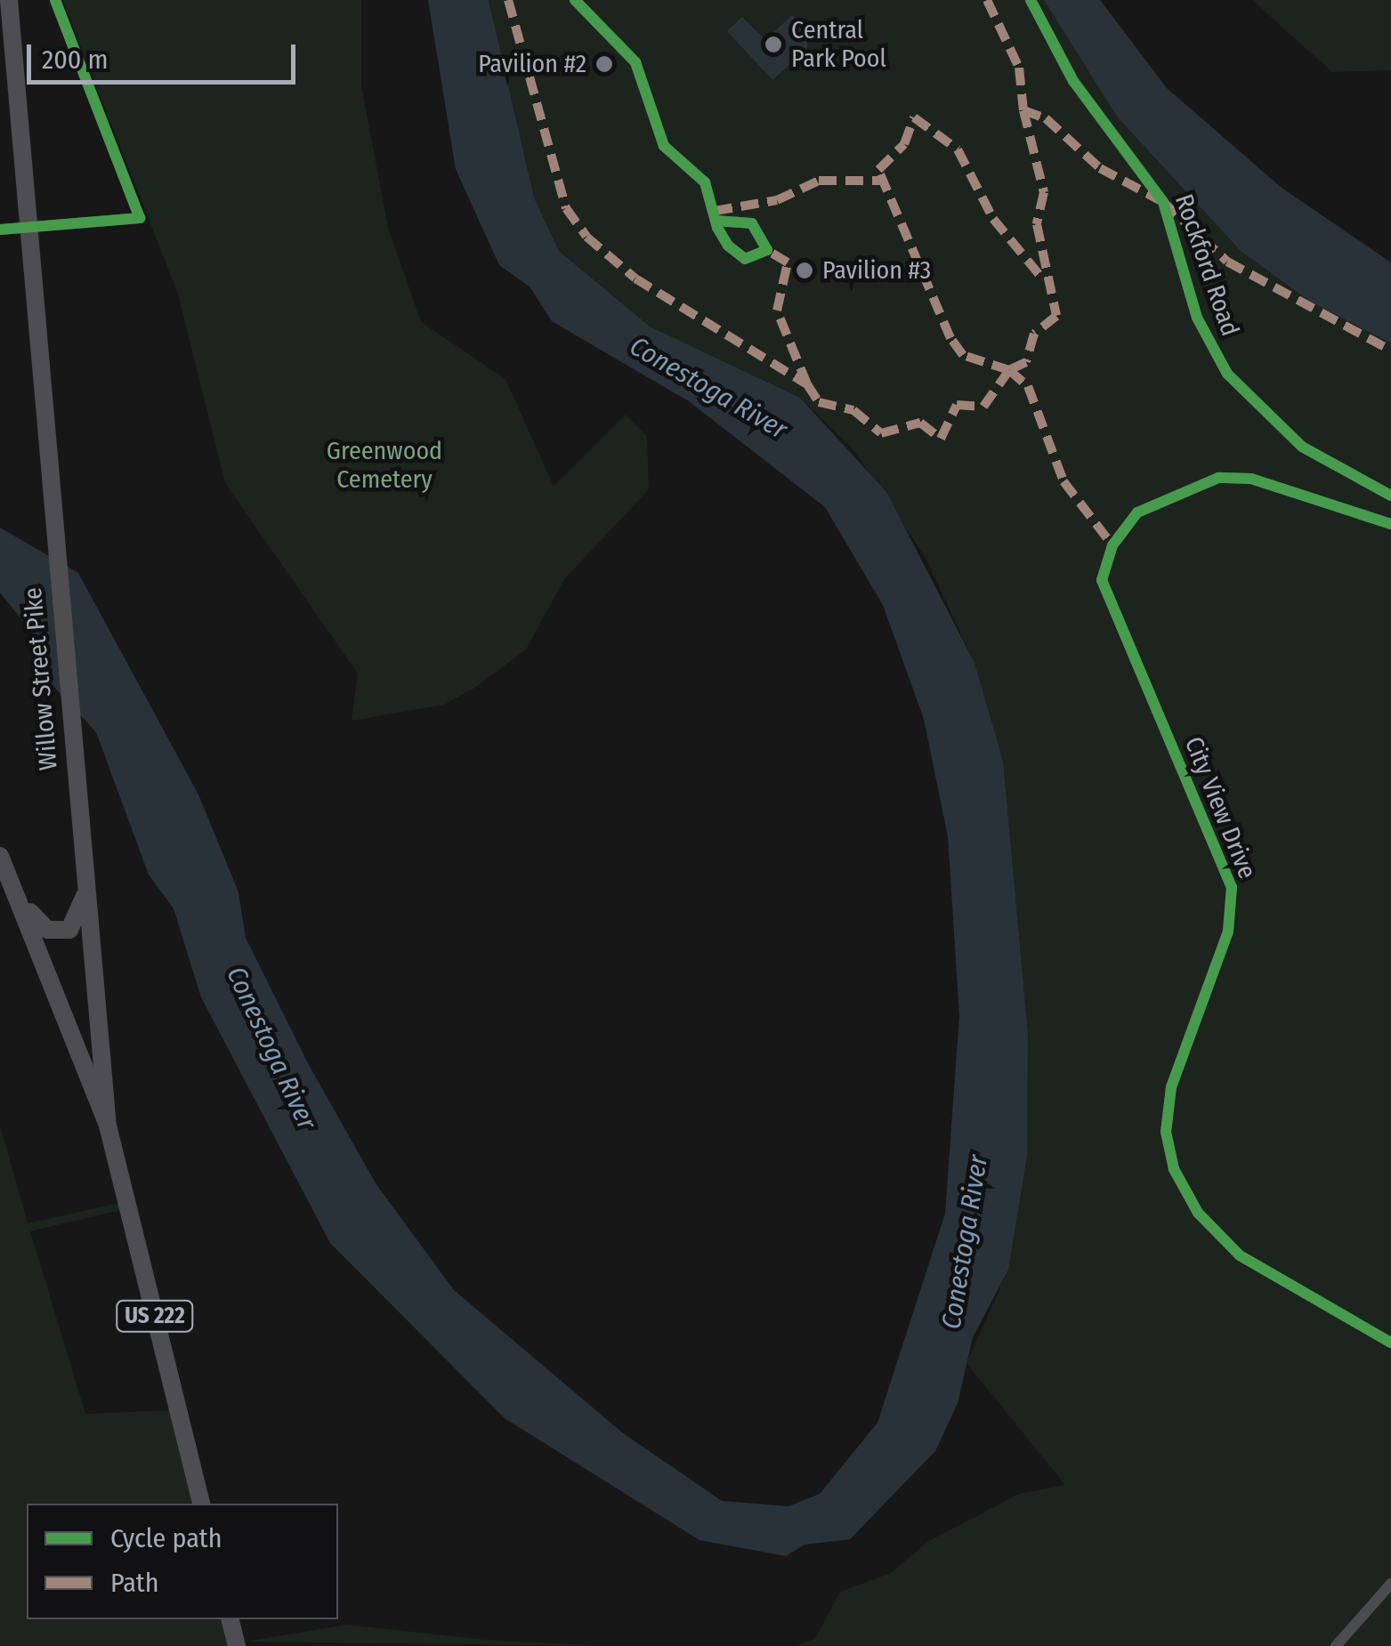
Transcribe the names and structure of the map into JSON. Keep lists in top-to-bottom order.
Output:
{
  "streets": {
    "highway": ["Willow Street Pike", "US 222"],
    "street": ["Rockford Road", "City View Drive"]
  },
  "crossings": [
    ["Willow Street Pike", "US 222"]
  ],
  "water": ["Conestoga River"],
  "parks": ["Greenwood Cemetery"],
  "places": ["Central Park Pool", "Pavilion #2", "Pavilion #3"],
  "legend": ["Cycle path", "Path"],
  "scale_bar": "200 m"
}
